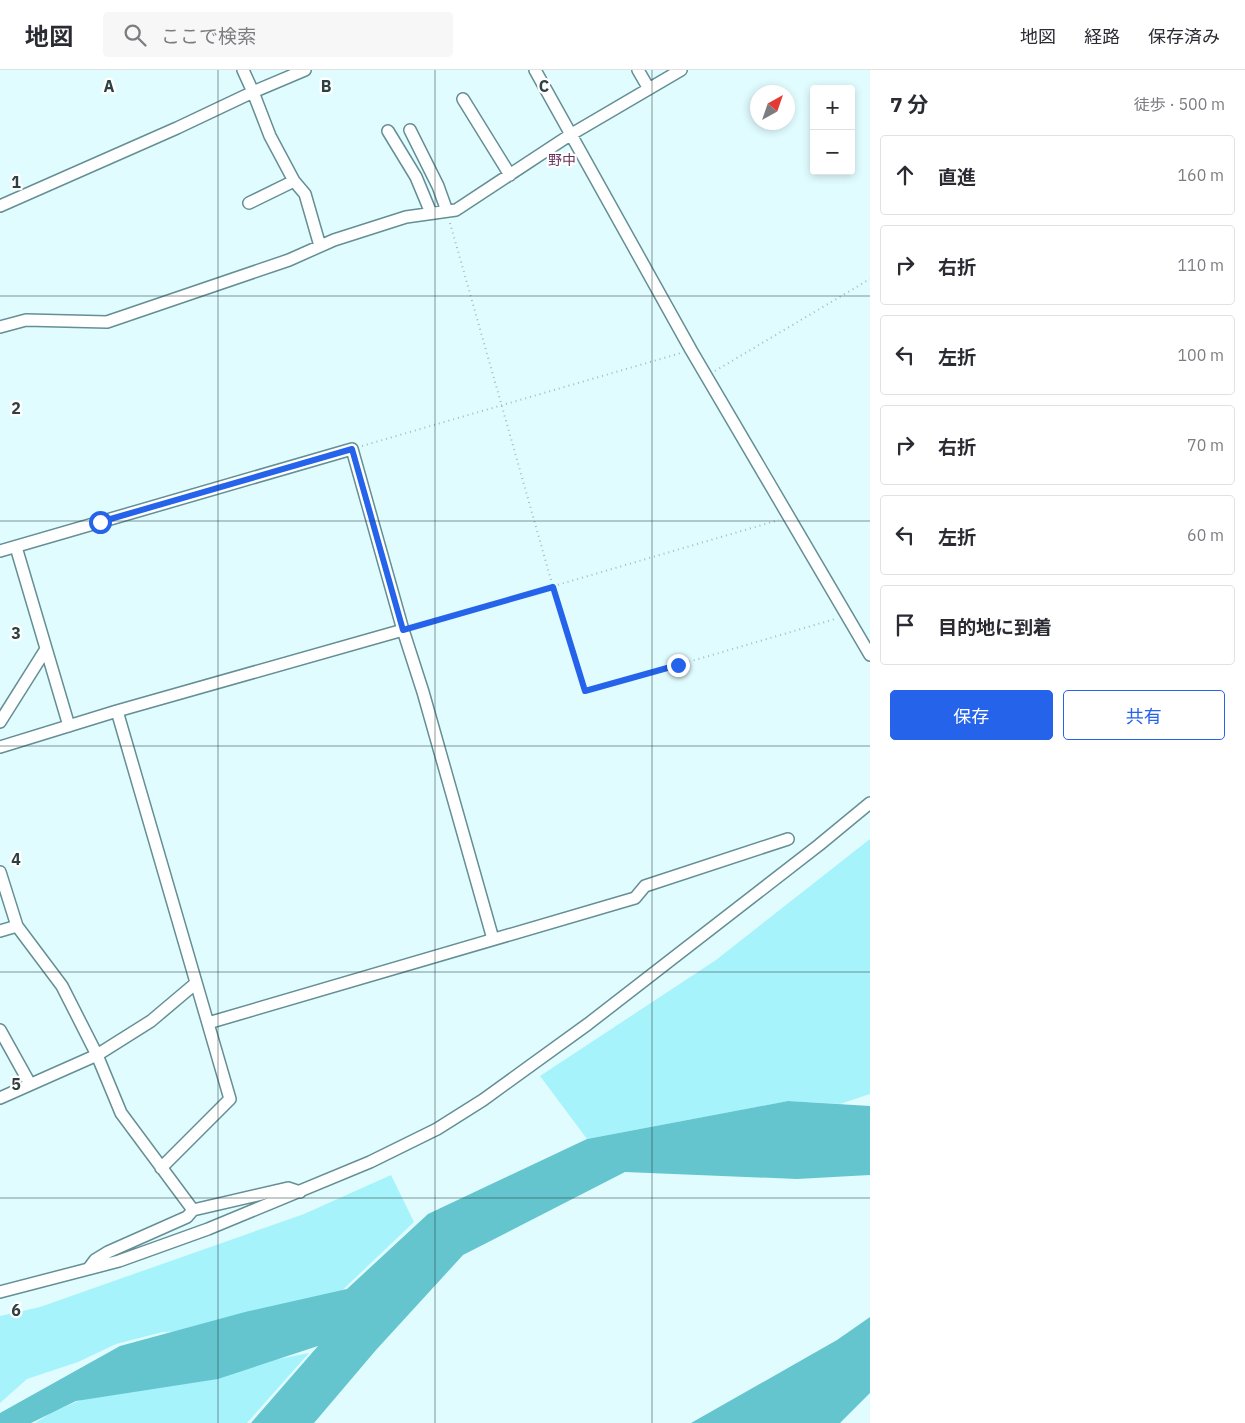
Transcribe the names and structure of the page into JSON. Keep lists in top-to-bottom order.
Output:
{
  "districts": ["野中"],
  "north": "top right",
  "page": {
    "header": "地図",
    "search": "ここで検索",
    "nav": ["地図", "経路", "保存済み"],
    "heading": ["7 分", "徒歩 · 500 m"],
    "map_buttons": ["+", "−"],
    "list": [
      ["直進", "160 m"],
      ["右折", "110 m"],
      ["左折", "100 m"],
      ["右折", "70 m"],
      ["左折", "60 m"],
      "目的地に到着"
    ],
    "buttons": ["保存", "共有"]
  },
  "grid": {
    "columns": ["A", "B", "C"],
    "rows": [
      "1",
      "2",
      "3",
      "4",
      "5",
      "6"
    ]
  }
}
